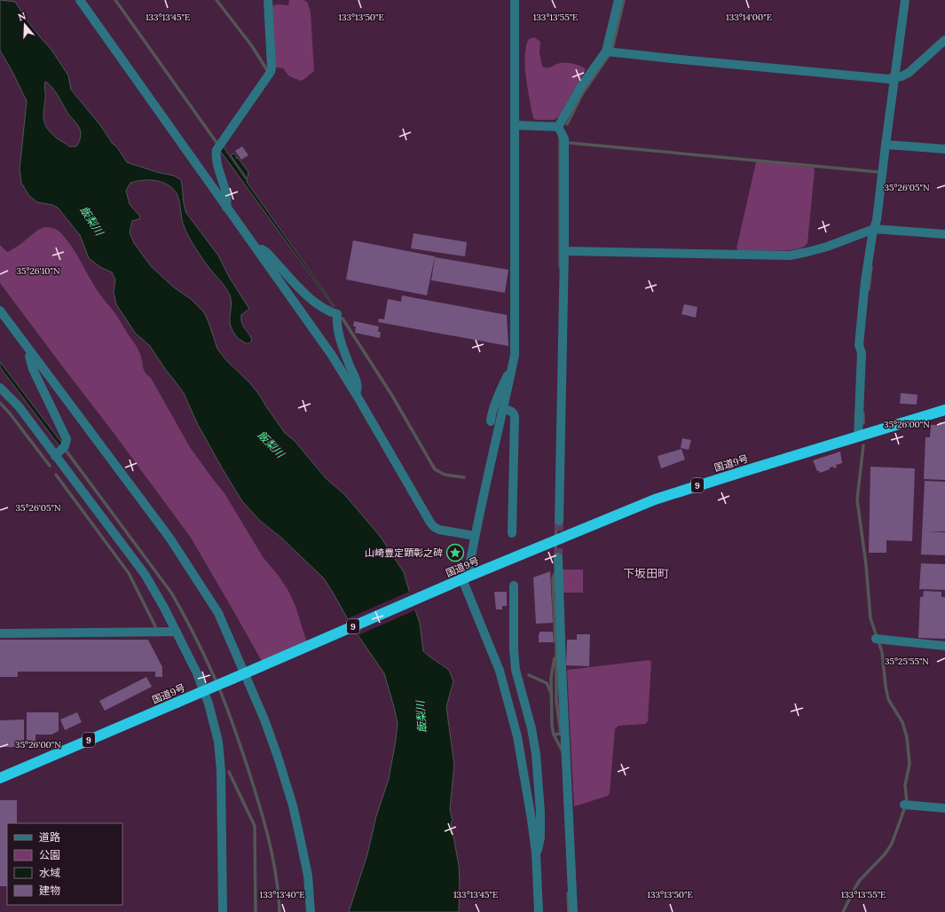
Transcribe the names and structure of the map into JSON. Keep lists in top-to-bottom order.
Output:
{
  "streets": {
    "highway": ["国道9号", "9"]
  },
  "districts": ["下坂田町"],
  "water": ["飯梨川"],
  "places": {
    "place": ["山崎豊定顕彰之碑"]
  },
  "legend": [
    "道路",
    "公園",
    "水域",
    "建物"
  ],
  "north": "top",
  "coordinates": [
    "133°14'00\"E",
    "133°13'45\"E",
    "133°13'50\"E",
    "133°13'55\"E",
    "35°26'05\"N",
    "35°26'10\"N",
    "35°26'00\"N",
    "35°25'55\"N",
    "133°13'40\"E"
  ]
}
